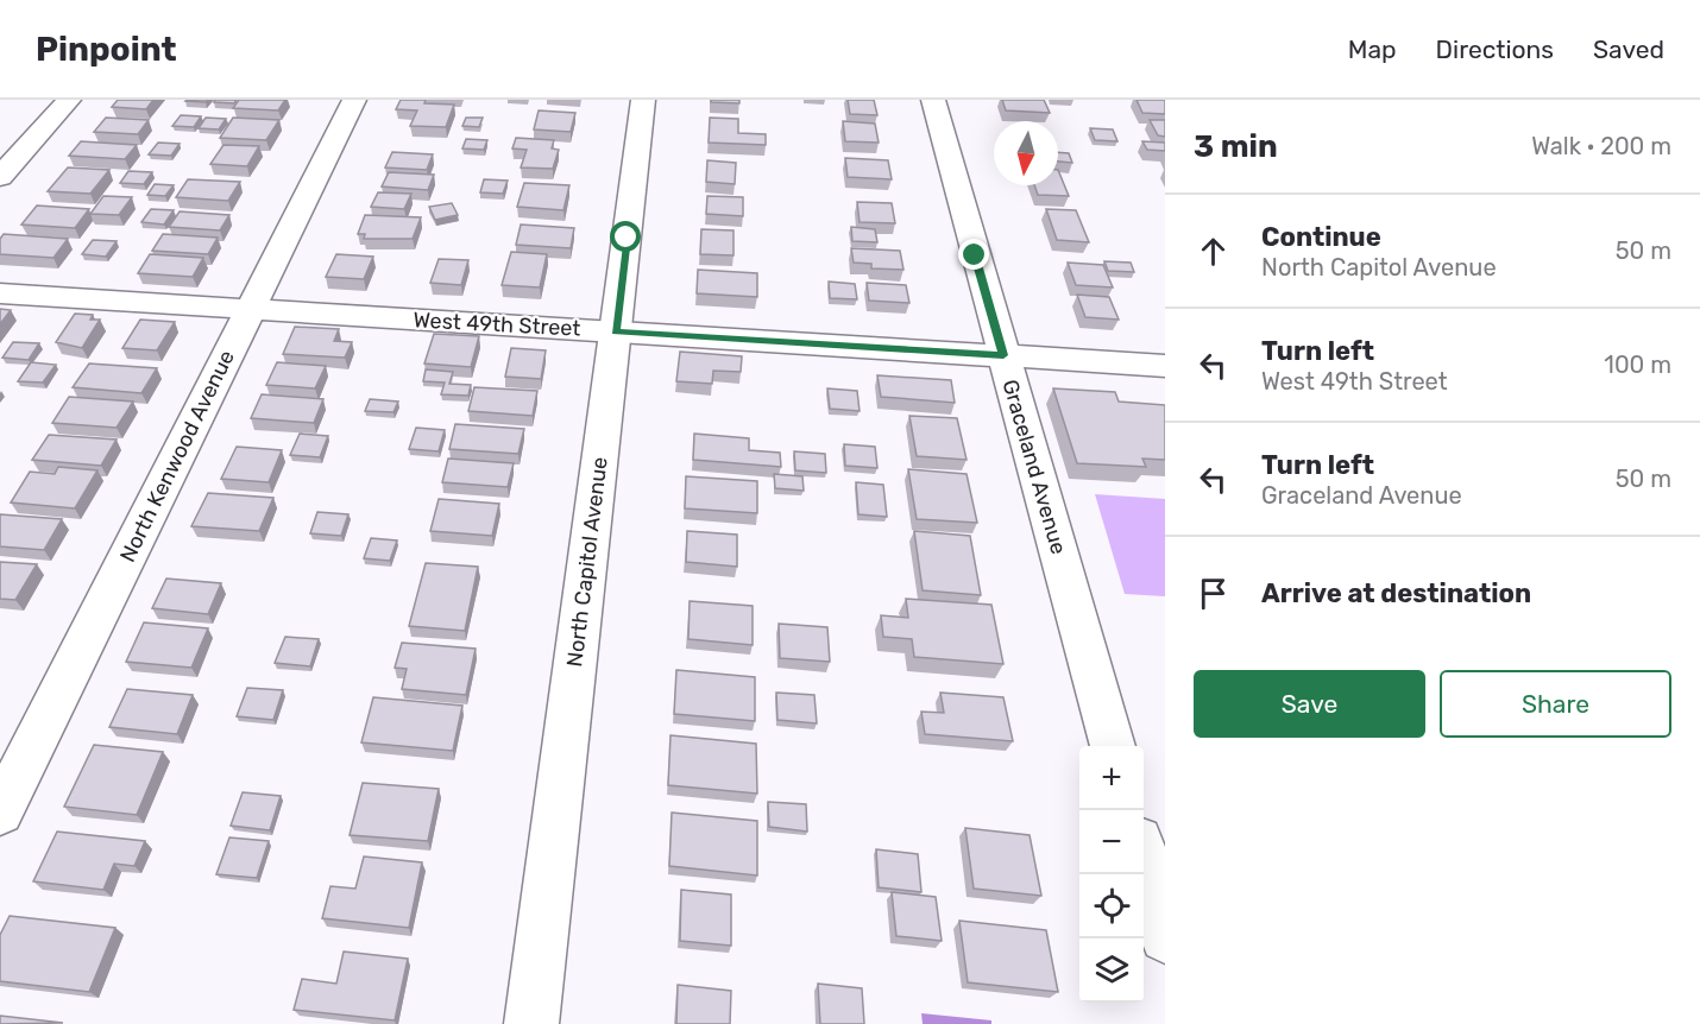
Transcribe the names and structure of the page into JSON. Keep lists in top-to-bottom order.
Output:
{
  "streets": {
    "street": [
      "West 49th Street",
      "North Kenwood Avenue",
      "Graceland Avenue",
      "North Capitol Avenue"
    ]
  },
  "crossings": [
    ["West 49th Street", "North Kenwood Avenue"],
    ["West 49th Street", "Graceland Avenue"],
    ["West 49th Street", "North Capitol Avenue"]
  ],
  "north": "bottom",
  "page": {
    "header": "Pinpoint",
    "nav": ["Map", "Directions", "Saved"],
    "heading": ["3 min", "Walk · 200 m"],
    "list": [
      ["Continue", "North Capitol Avenue", "50 m"],
      ["Turn left", "West 49th Street", "100 m"],
      ["Turn left", "Graceland Avenue", "50 m"],
      "Arrive at destination"
    ],
    "buttons": ["Save", "Share"],
    "map_buttons": ["+", "−"]
  }
}
